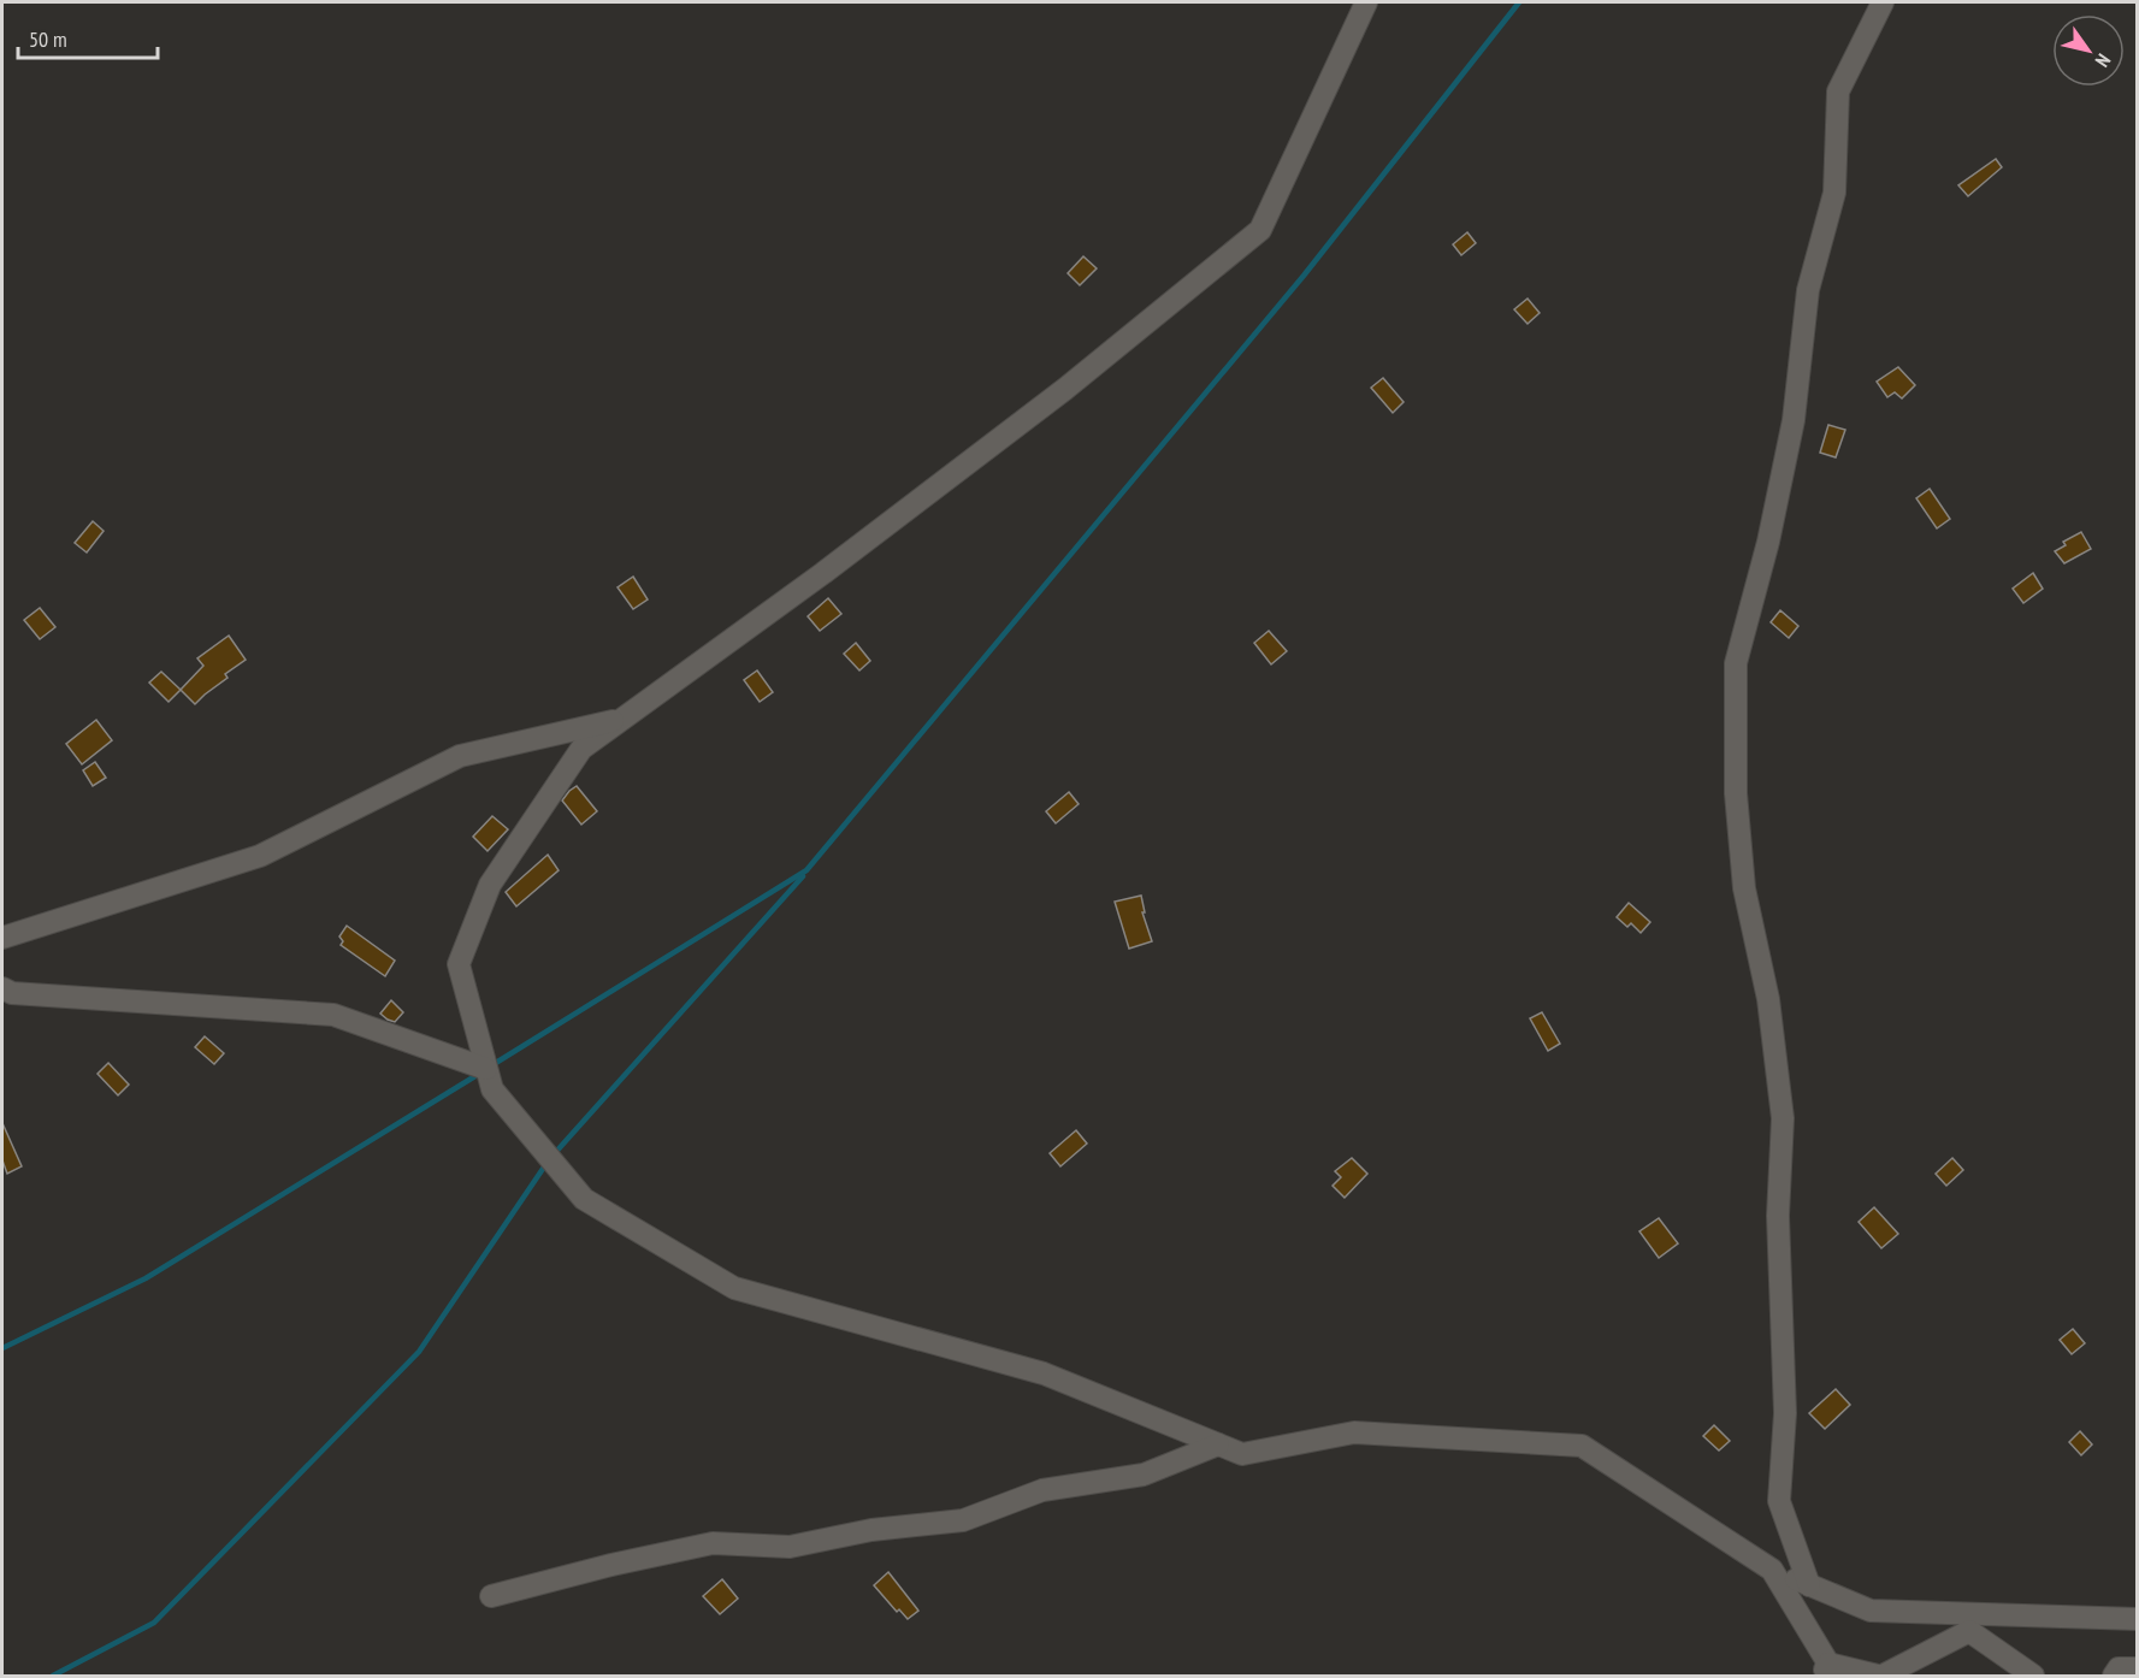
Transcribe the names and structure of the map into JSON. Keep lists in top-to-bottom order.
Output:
{
  "scale_bar": "50 m",
  "north": "bottom right"
}
